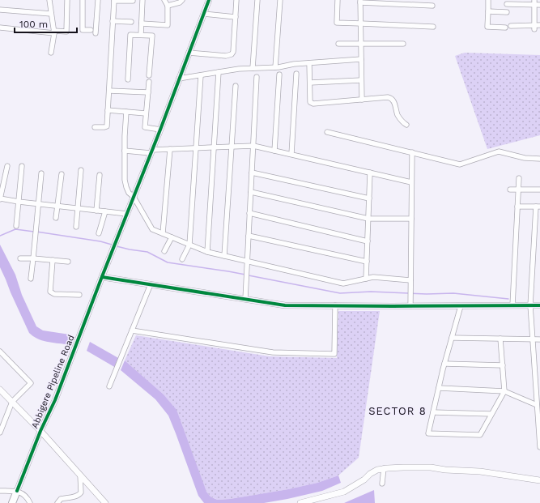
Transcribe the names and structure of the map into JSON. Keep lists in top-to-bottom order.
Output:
{
  "streets": {
    "main road": ["Abbigere Pipeline Road"]
  },
  "districts": ["SECTOR 8"],
  "scale_bar": "100 m"
}
